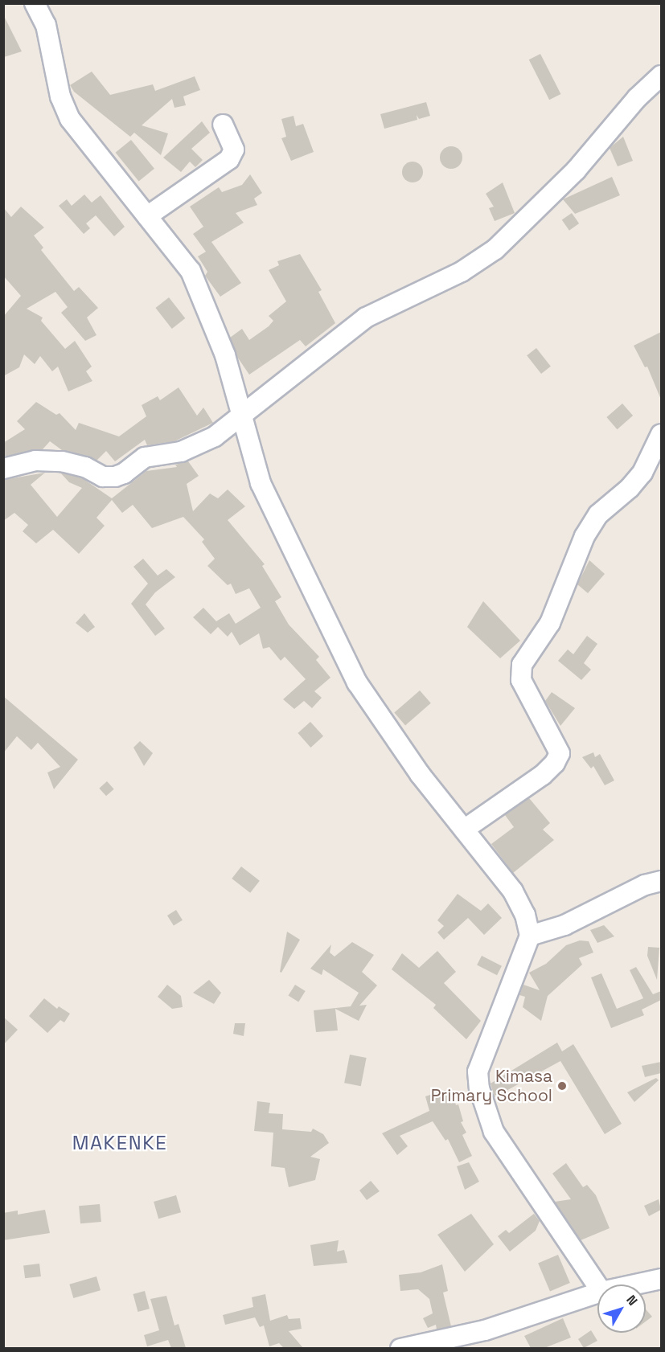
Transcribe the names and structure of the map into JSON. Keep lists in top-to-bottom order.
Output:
{
  "districts": ["MAKENKE"],
  "places": ["Kimasa Primary School"],
  "north": "top right"
}
